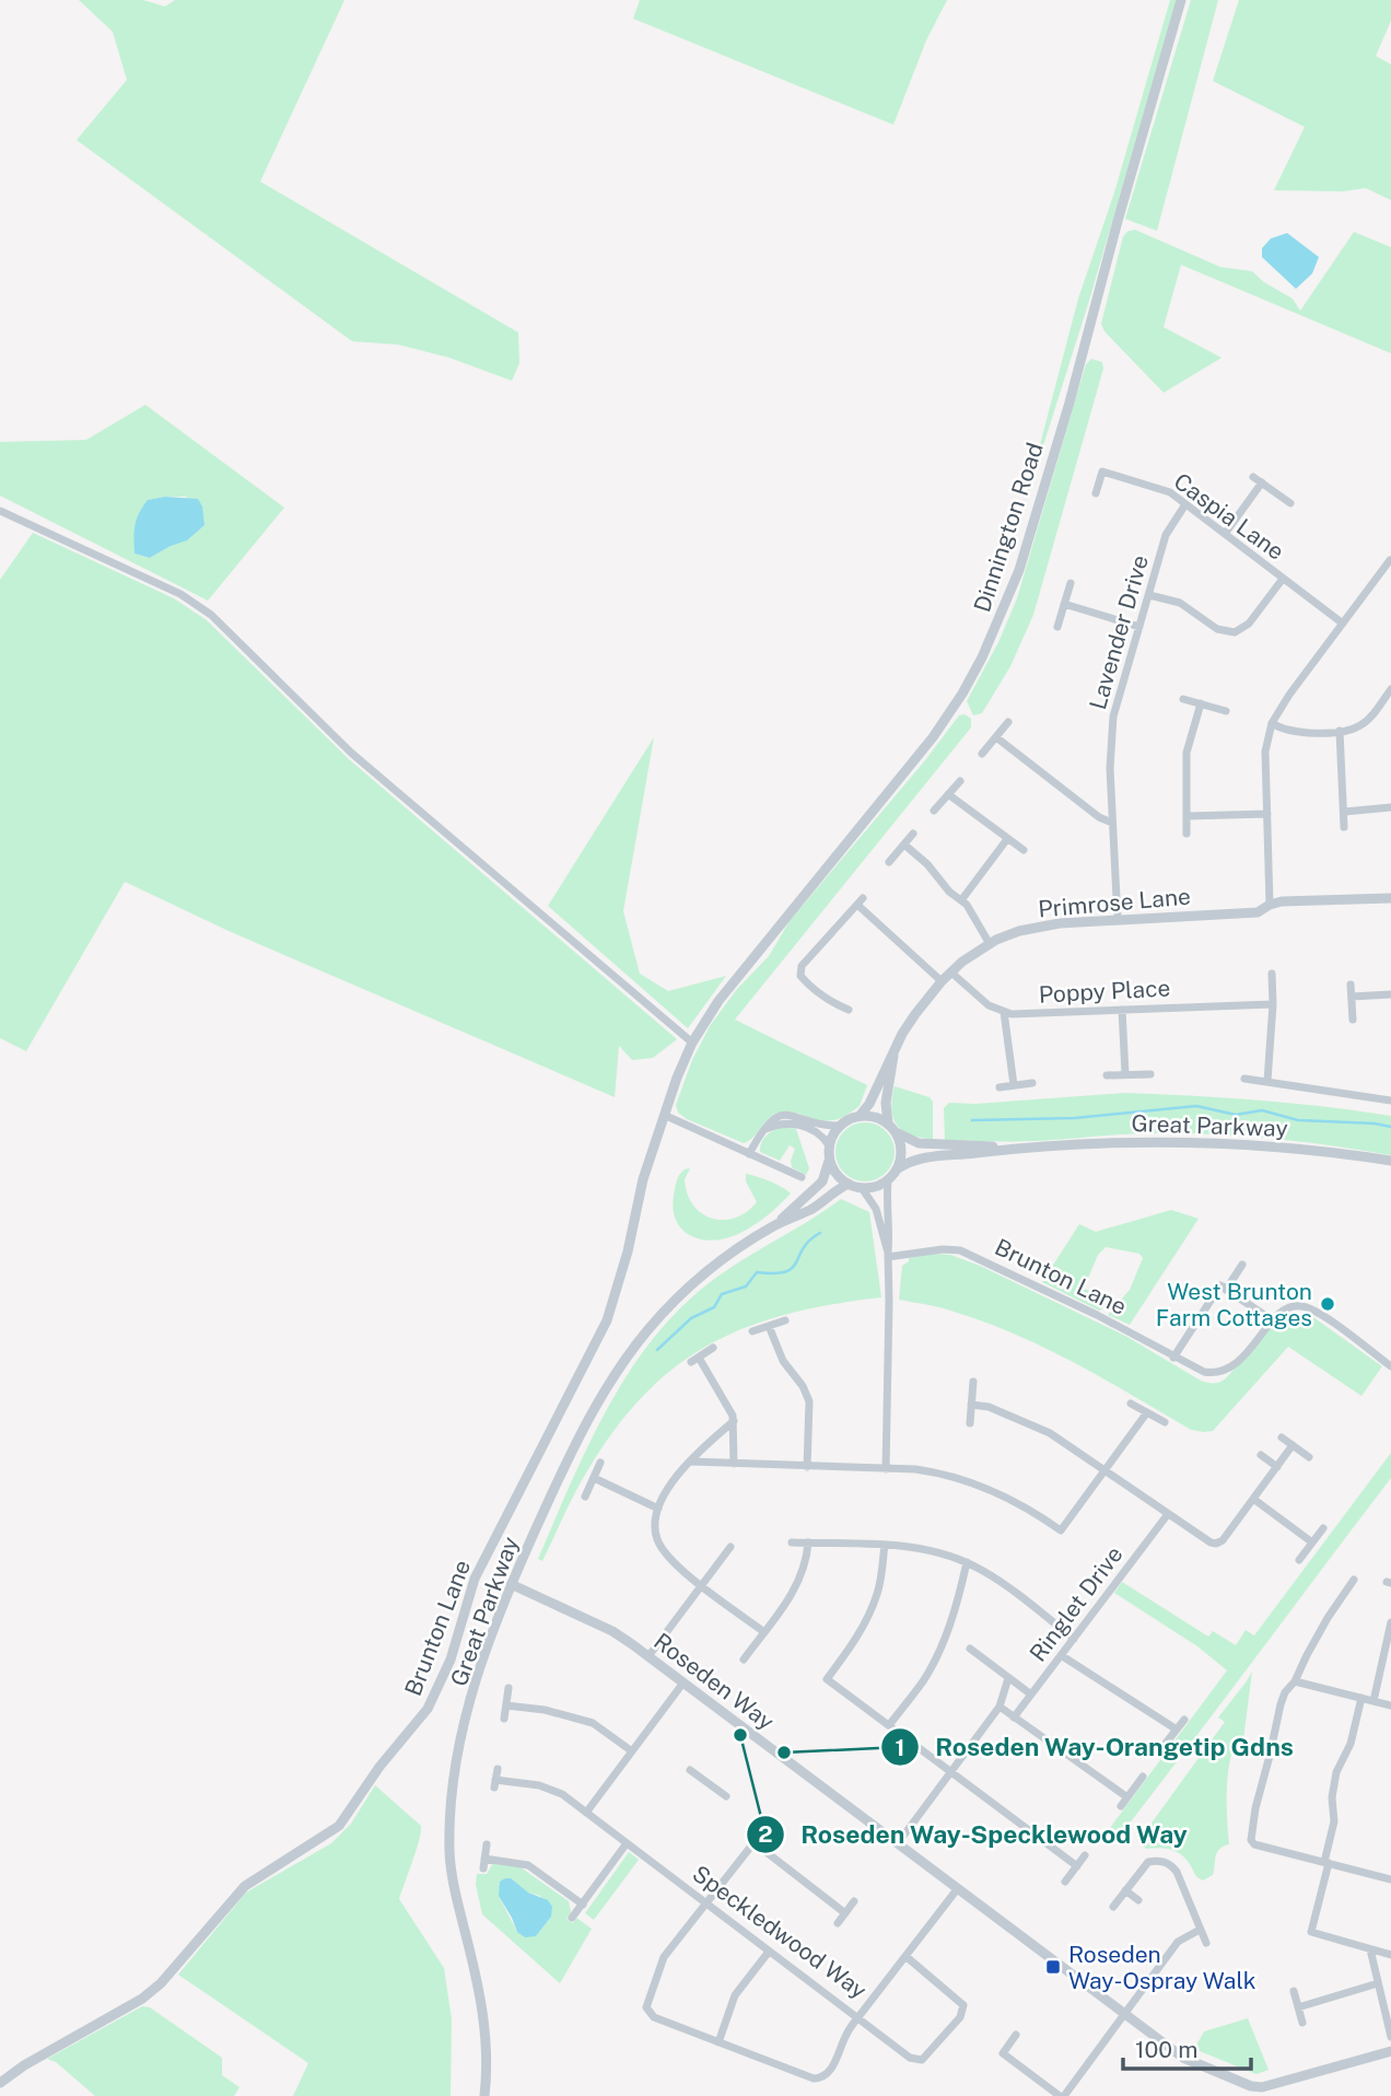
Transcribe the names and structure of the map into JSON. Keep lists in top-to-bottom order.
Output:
{
  "streets": {
    "street": [
      "Caspia Lane",
      "Dinnington Road",
      "Lavender Drive",
      "Primrose Lane",
      "Poppy Place",
      "Great Parkway",
      "Brunton Lane",
      "Ringlet Drive",
      "Roseden Way",
      "Speckledwood Way"
    ]
  },
  "crossings": [
    ["Caspia Lane", "Lavender Drive"],
    ["Dinnington Road", "Brunton Lane"],
    ["Lavender Drive", "Primrose Lane"],
    ["Primrose Lane", "Great Parkway"],
    ["Great Parkway", "Roseden Way"],
    ["Roseden Way", "Speckledwood Way"]
  ],
  "places": {
    "other": ["West Brunton Farm Cottages", "Roseden Way-Specklewood Way", "Roseden Way-Orangetip Gdns"],
    "transit": ["Roseden Way-Ospray Walk"]
  },
  "scale_bar": "100 m"
}
